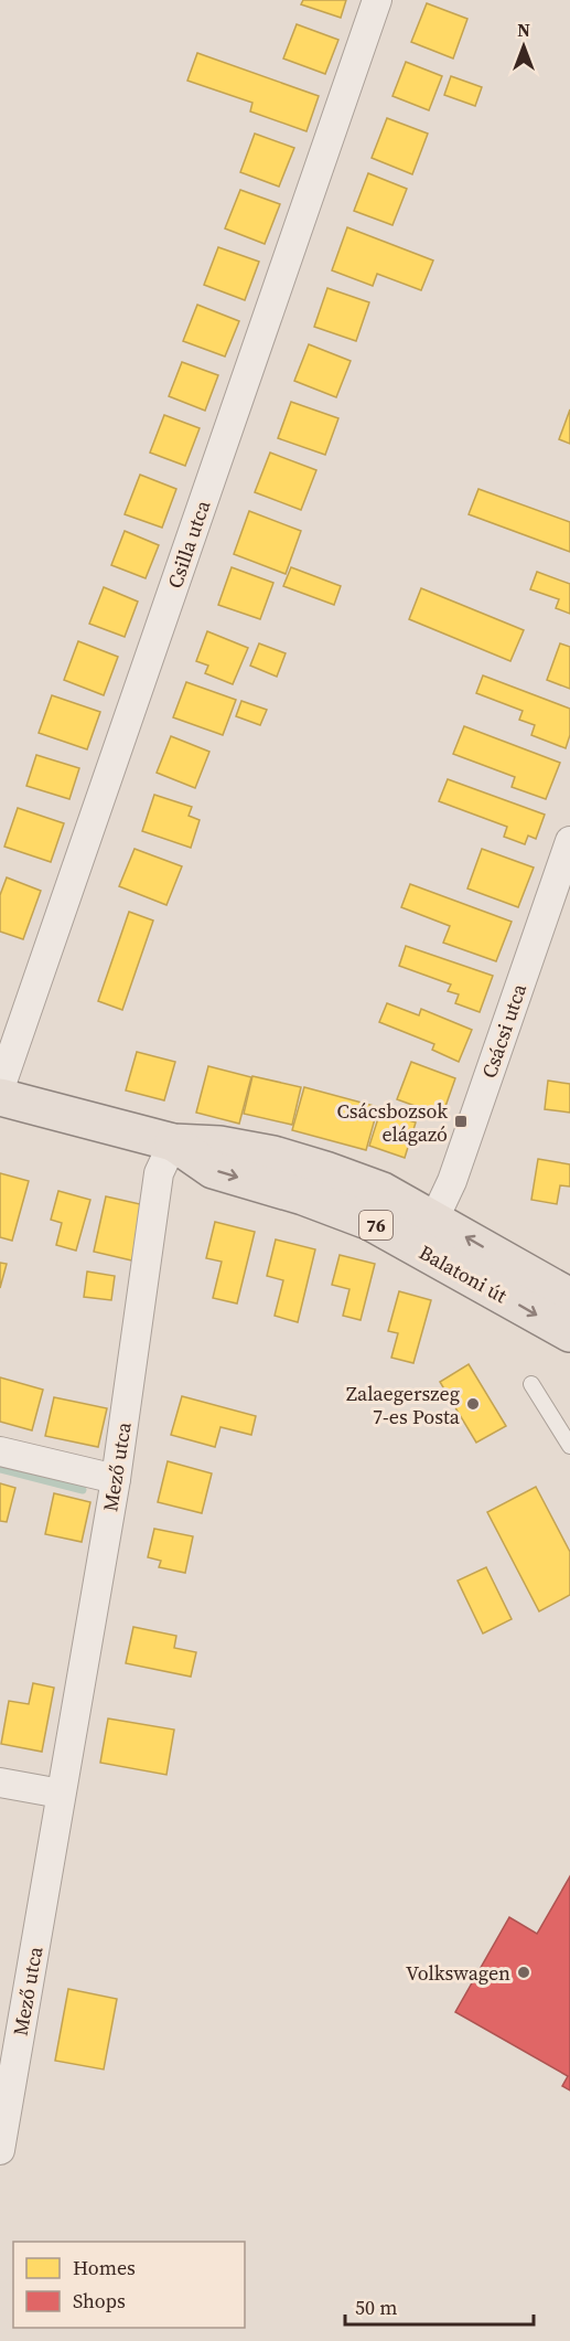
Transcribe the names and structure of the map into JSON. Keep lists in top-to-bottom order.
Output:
{
  "streets": {
    "main road": ["76", "Balatoni út"],
    "street": ["Csilla utca", "Csácsi utca", "Mező utca"]
  },
  "crossings": [
    ["Csácsi utca", "Balatoni út"],
    ["Balatoni út", "Mező utca"]
  ],
  "places": {
    "transit": ["Csácsbozsok elágazó"],
    "other": ["Zalaegerszeg 7-es Posta", "Volkswagen"]
  },
  "legend": ["Homes", "Shops"],
  "scale_bar": "50 m",
  "north": "top"
}
